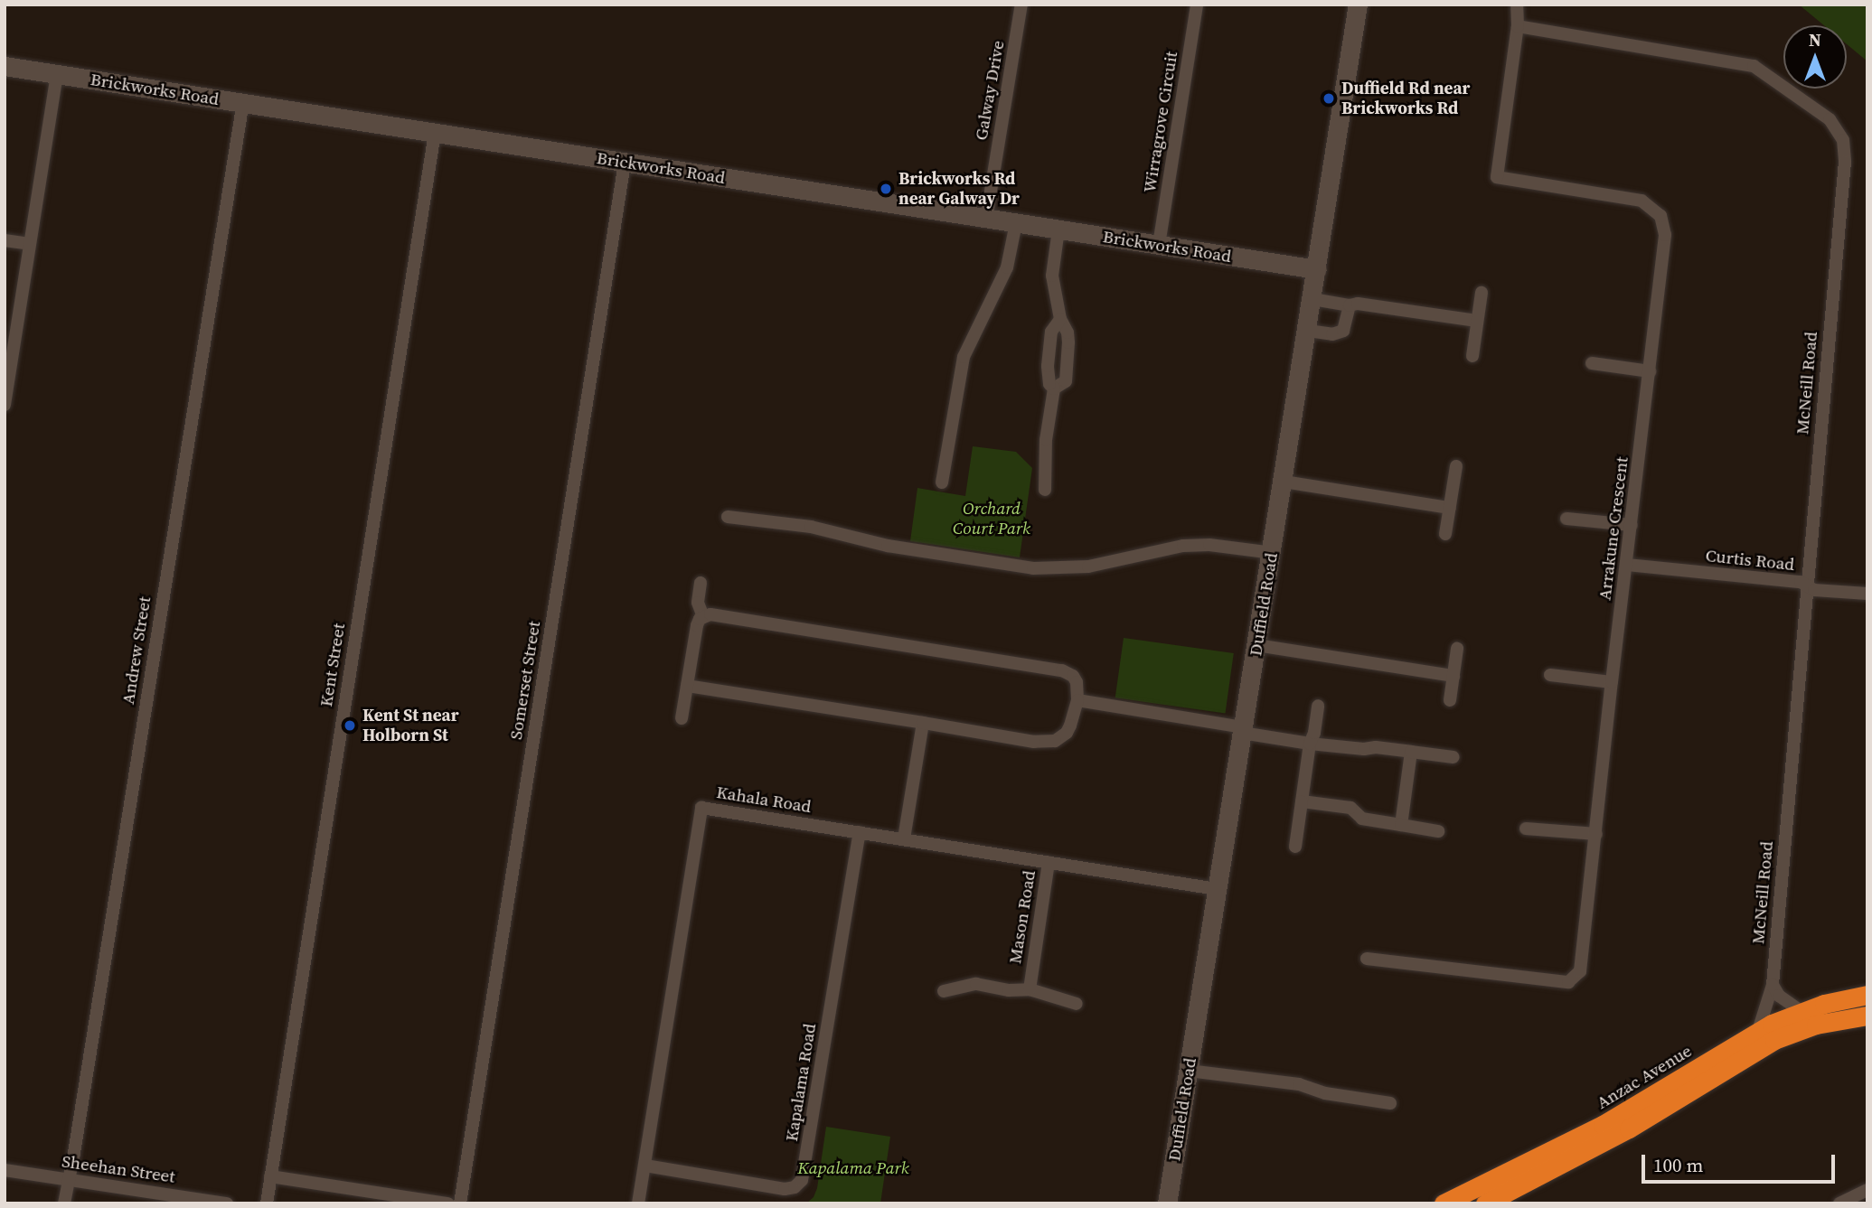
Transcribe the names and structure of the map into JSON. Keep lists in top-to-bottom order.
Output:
{
  "streets": {
    "highway": ["Anzac Avenue"],
    "street": [
      "Brickworks Road",
      "Galway Drive",
      "Wirragrove Circuit",
      "McNeill Road",
      "Arrakune Crescent",
      "Curtis Road",
      "Duffield Road",
      "Andrew Street",
      "Kent Street",
      "Somerset Street",
      "Kahala Road",
      "Mason Road",
      "Kapalama Road",
      "Sheehan Street"
    ]
  },
  "crossings": [
    ["Brickworks Road", "Galway Drive"],
    ["Brickworks Road", "Wirragrove Circuit"],
    ["Brickworks Road", "Duffield Road"],
    ["Brickworks Road", "Andrew Street"],
    ["Brickworks Road", "Kent Street"],
    ["Brickworks Road", "Somerset Street"],
    ["McNeill Road", "Arrakune Crescent"],
    ["McNeill Road", "Curtis Road"],
    ["McNeill Road", "Anzac Avenue"],
    ["Arrakune Crescent", "Curtis Road"],
    ["Duffield Road", "Kahala Road"],
    ["Andrew Street", "Sheehan Street"],
    ["Kahala Road", "Mason Road"],
    ["Kahala Road", "Kapalama Road"]
  ],
  "parks": ["Orchard Court Park", "Kapalama Park"],
  "places": ["Duffield Rd near Brickworks Rd", "Brickworks Rd near Galway Dr", "Kent St near Holborn St"],
  "scale_bar": "100 m",
  "north": "top"
}
